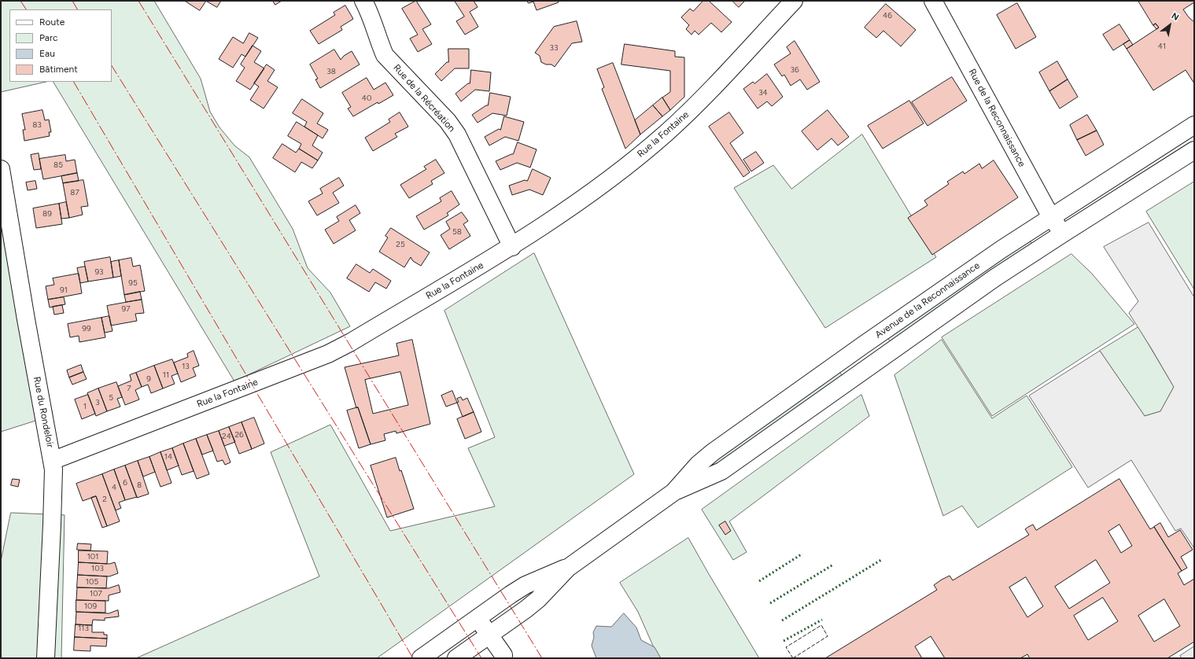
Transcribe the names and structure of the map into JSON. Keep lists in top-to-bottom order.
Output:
{
  "streets": {
    "street": [
      "Rue de la Récréation",
      "Rue de la Reconnaissance",
      "Rue la Fontaine",
      "Avenue de la Reconnaissance",
      "Rue du Rondeloir"
    ]
  },
  "crossings": [
    ["Rue de la Récréation", "Rue la Fontaine"],
    ["Rue de la Reconnaissance", "Avenue de la Reconnaissance"],
    ["Rue la Fontaine", "Rue du Rondeloir"]
  ],
  "house_numbers": [
    "46",
    "41",
    "33",
    "36",
    "38",
    "34",
    "40",
    "83",
    "85",
    "87",
    "89",
    "58",
    "25",
    "93",
    "95",
    "91",
    "97",
    "99",
    "13",
    "11",
    "9",
    "7",
    "5",
    "3",
    "1",
    "26",
    "24",
    "14",
    "6",
    "8",
    "4",
    "2",
    "101",
    "103",
    "105",
    "107",
    "109",
    "113"
  ],
  "legend": [
    "Route",
    "Parc",
    "Eau",
    "Bâtiment"
  ],
  "north": "top right"
}
